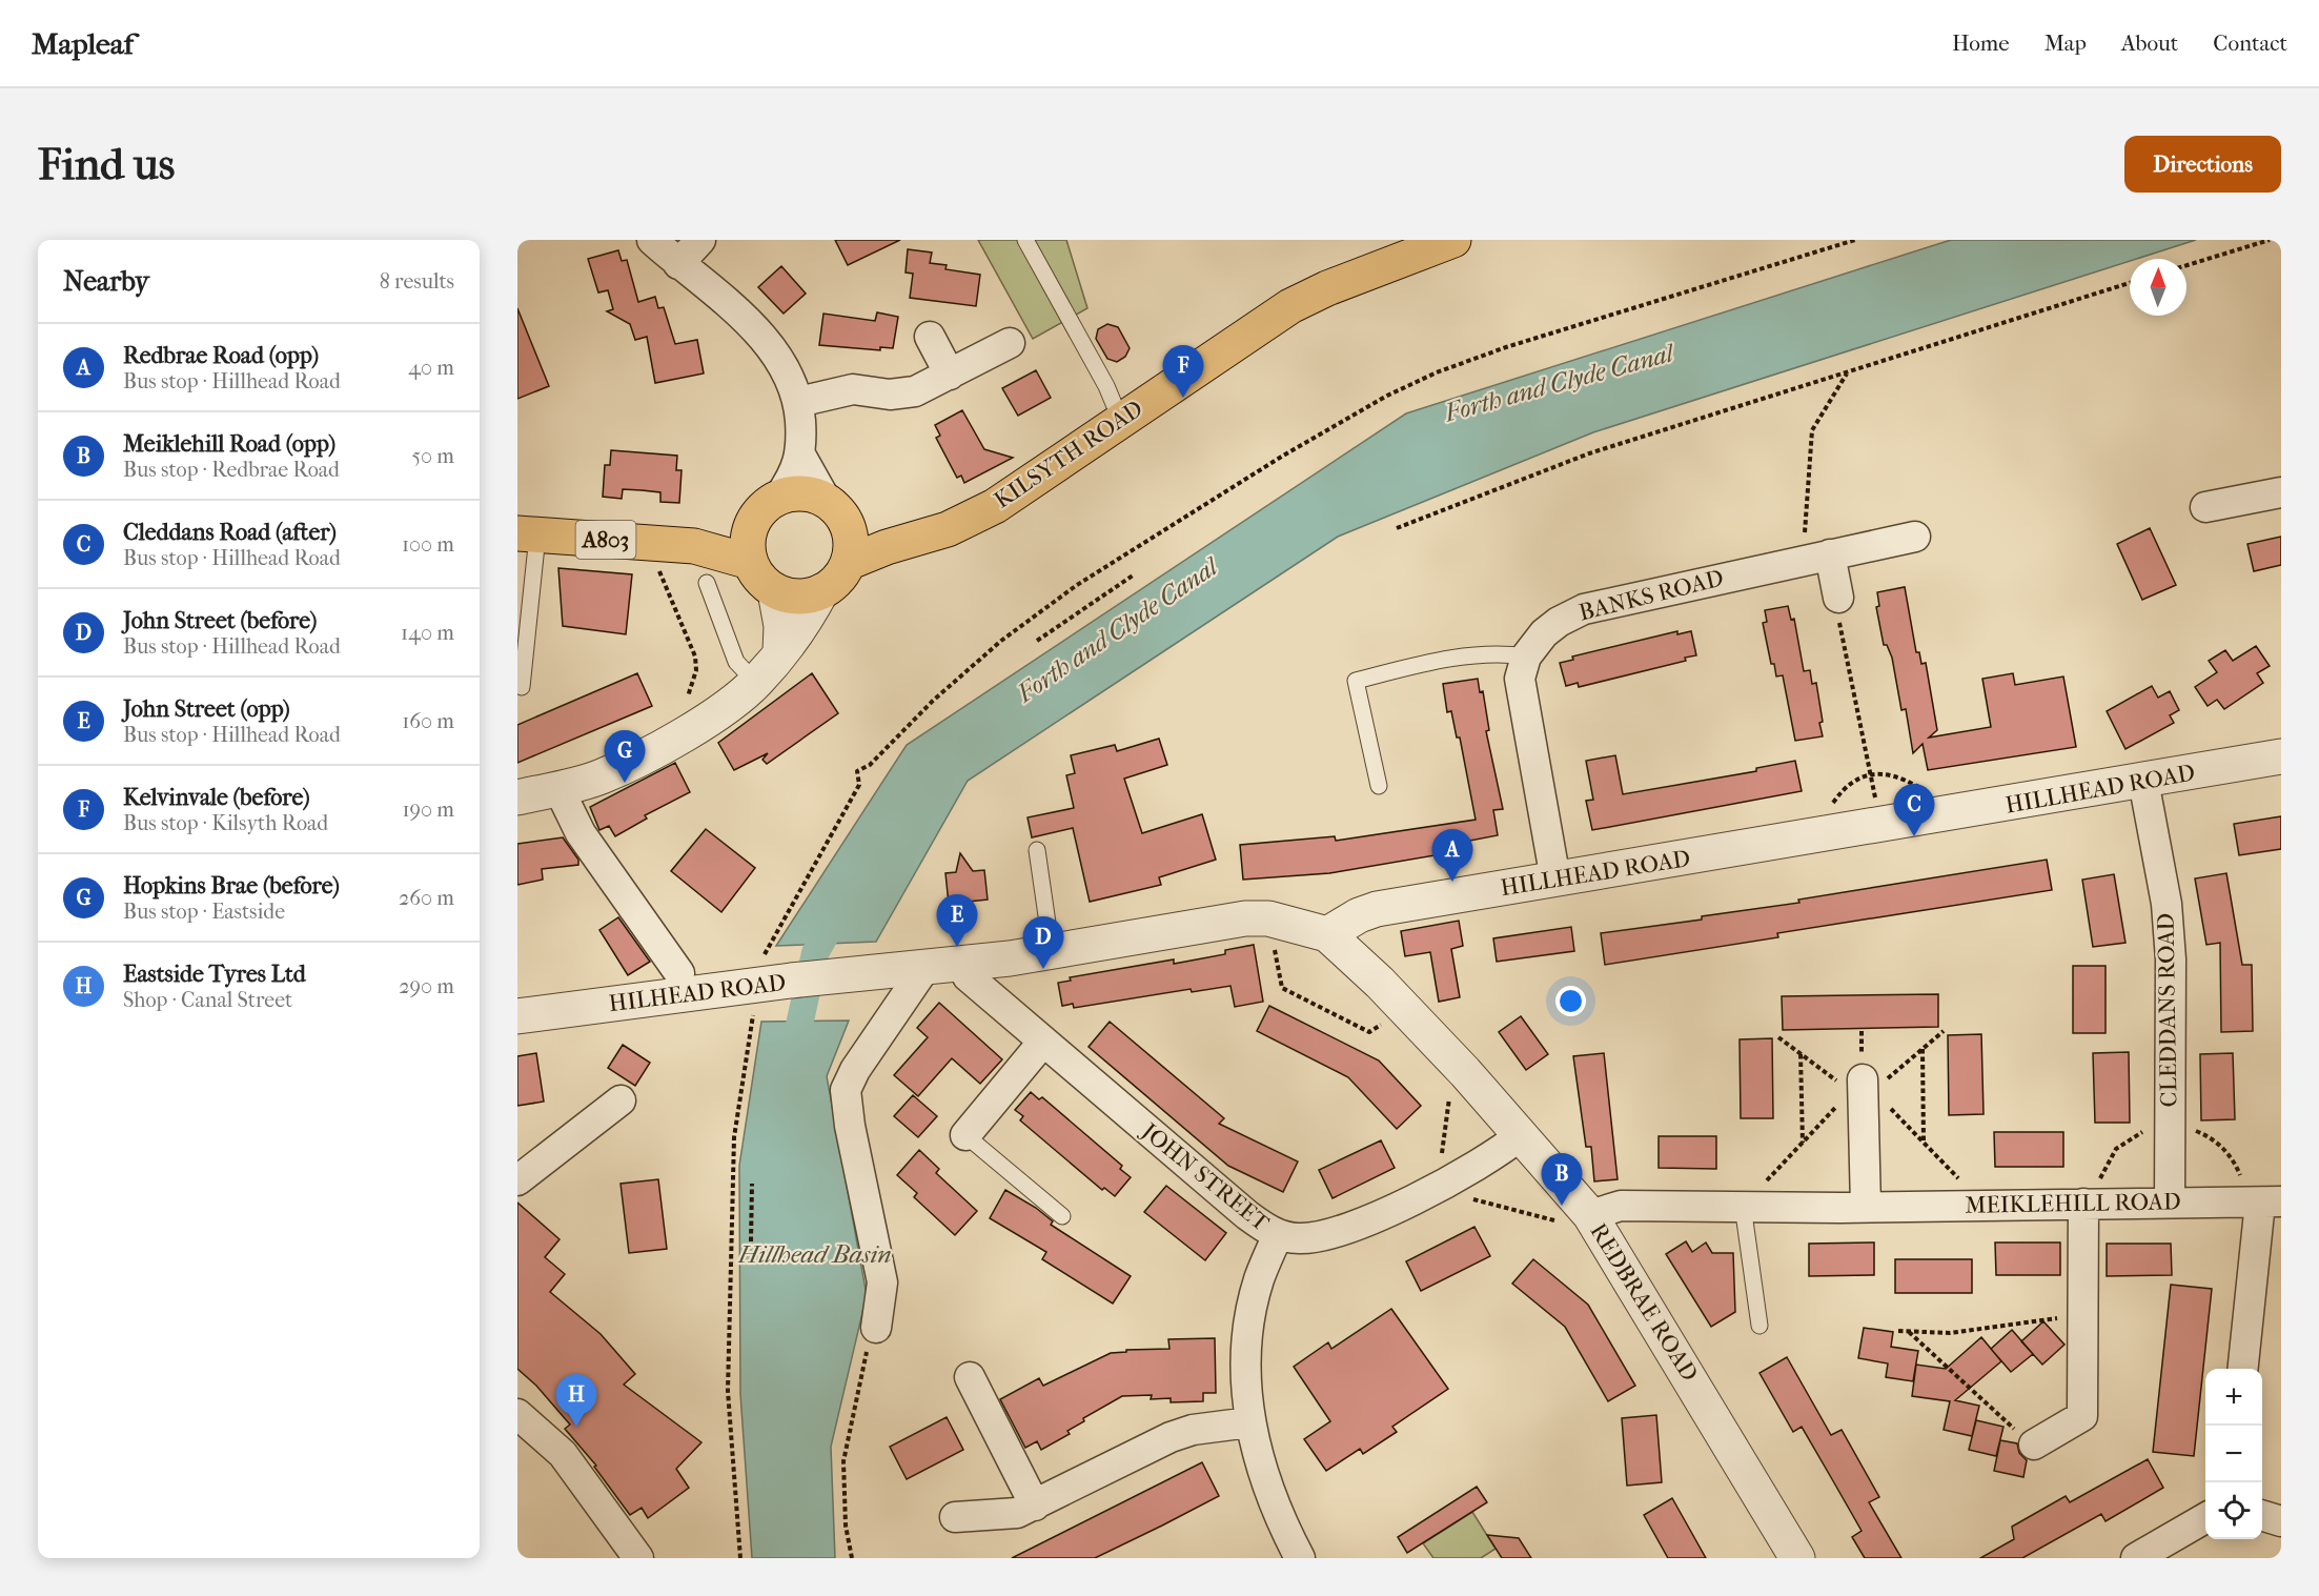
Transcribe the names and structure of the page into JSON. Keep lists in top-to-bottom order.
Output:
{
  "streets": {
    "main road": ["KILSYTH ROAD", "A803"],
    "street": [
      "BANKS ROAD",
      "HILLHEAD ROAD",
      "HILHEAD ROAD",
      "CLEDDANS ROAD",
      "JOHN STREET",
      "MEIKLEHILL ROAD",
      "REDBRAE ROAD"
    ]
  },
  "crossings": [
    ["KILSYTH ROAD", "A803"],
    ["BANKS ROAD", "HILLHEAD ROAD"],
    ["HILLHEAD ROAD", "CLEDDANS ROAD"],
    ["HILLHEAD ROAD", "REDBRAE ROAD"],
    ["CLEDDANS ROAD", "MEIKLEHILL ROAD"],
    ["JOHN STREET", "REDBRAE ROAD"],
    ["MEIKLEHILL ROAD", "REDBRAE ROAD"]
  ],
  "water": ["Forth and Clyde Canal", "Hillhead Basin"],
  "north": "top",
  "page": {
    "header": "Mapleaf",
    "nav": [
      "Home",
      "Map",
      "About",
      "Contact"
    ],
    "buttons": "Directions",
    "title": "Find us",
    "heading": ["Nearby", "8 results"],
    "list": [
      {
        "mark": "A",
        "name": "Redbrae Road (opp)",
        "note": "Bus stop · Hillhead Road",
        "value": "40 m"
      },
      {
        "mark": "B",
        "name": "Meiklehill Road (opp)",
        "note": "Bus stop · Redbrae Road",
        "value": "50 m"
      },
      {
        "mark": "C",
        "name": "Cleddans Road (after)",
        "note": "Bus stop · Hillhead Road",
        "value": "100 m"
      },
      {
        "mark": "D",
        "name": "John Street (before)",
        "note": "Bus stop · Hillhead Road",
        "value": "140 m"
      },
      {
        "mark": "E",
        "name": "John Street (opp)",
        "note": "Bus stop · Hillhead Road",
        "value": "160 m"
      },
      {
        "mark": "F",
        "name": "Kelvinvale (before)",
        "note": "Bus stop · Kilsyth Road",
        "value": "190 m"
      },
      {
        "mark": "G",
        "name": "Hopkins Brae (before)",
        "note": "Bus stop · Eastside",
        "value": "260 m"
      },
      {
        "mark": "H",
        "name": "Eastside Tyres Ltd",
        "note": "Shop · Canal Street",
        "value": "290 m"
      }
    ],
    "pins": [
      "F",
      "G",
      "C",
      "A",
      "E",
      "D",
      "B",
      "H"
    ],
    "map_buttons": ["+", "−"]
  }
}
